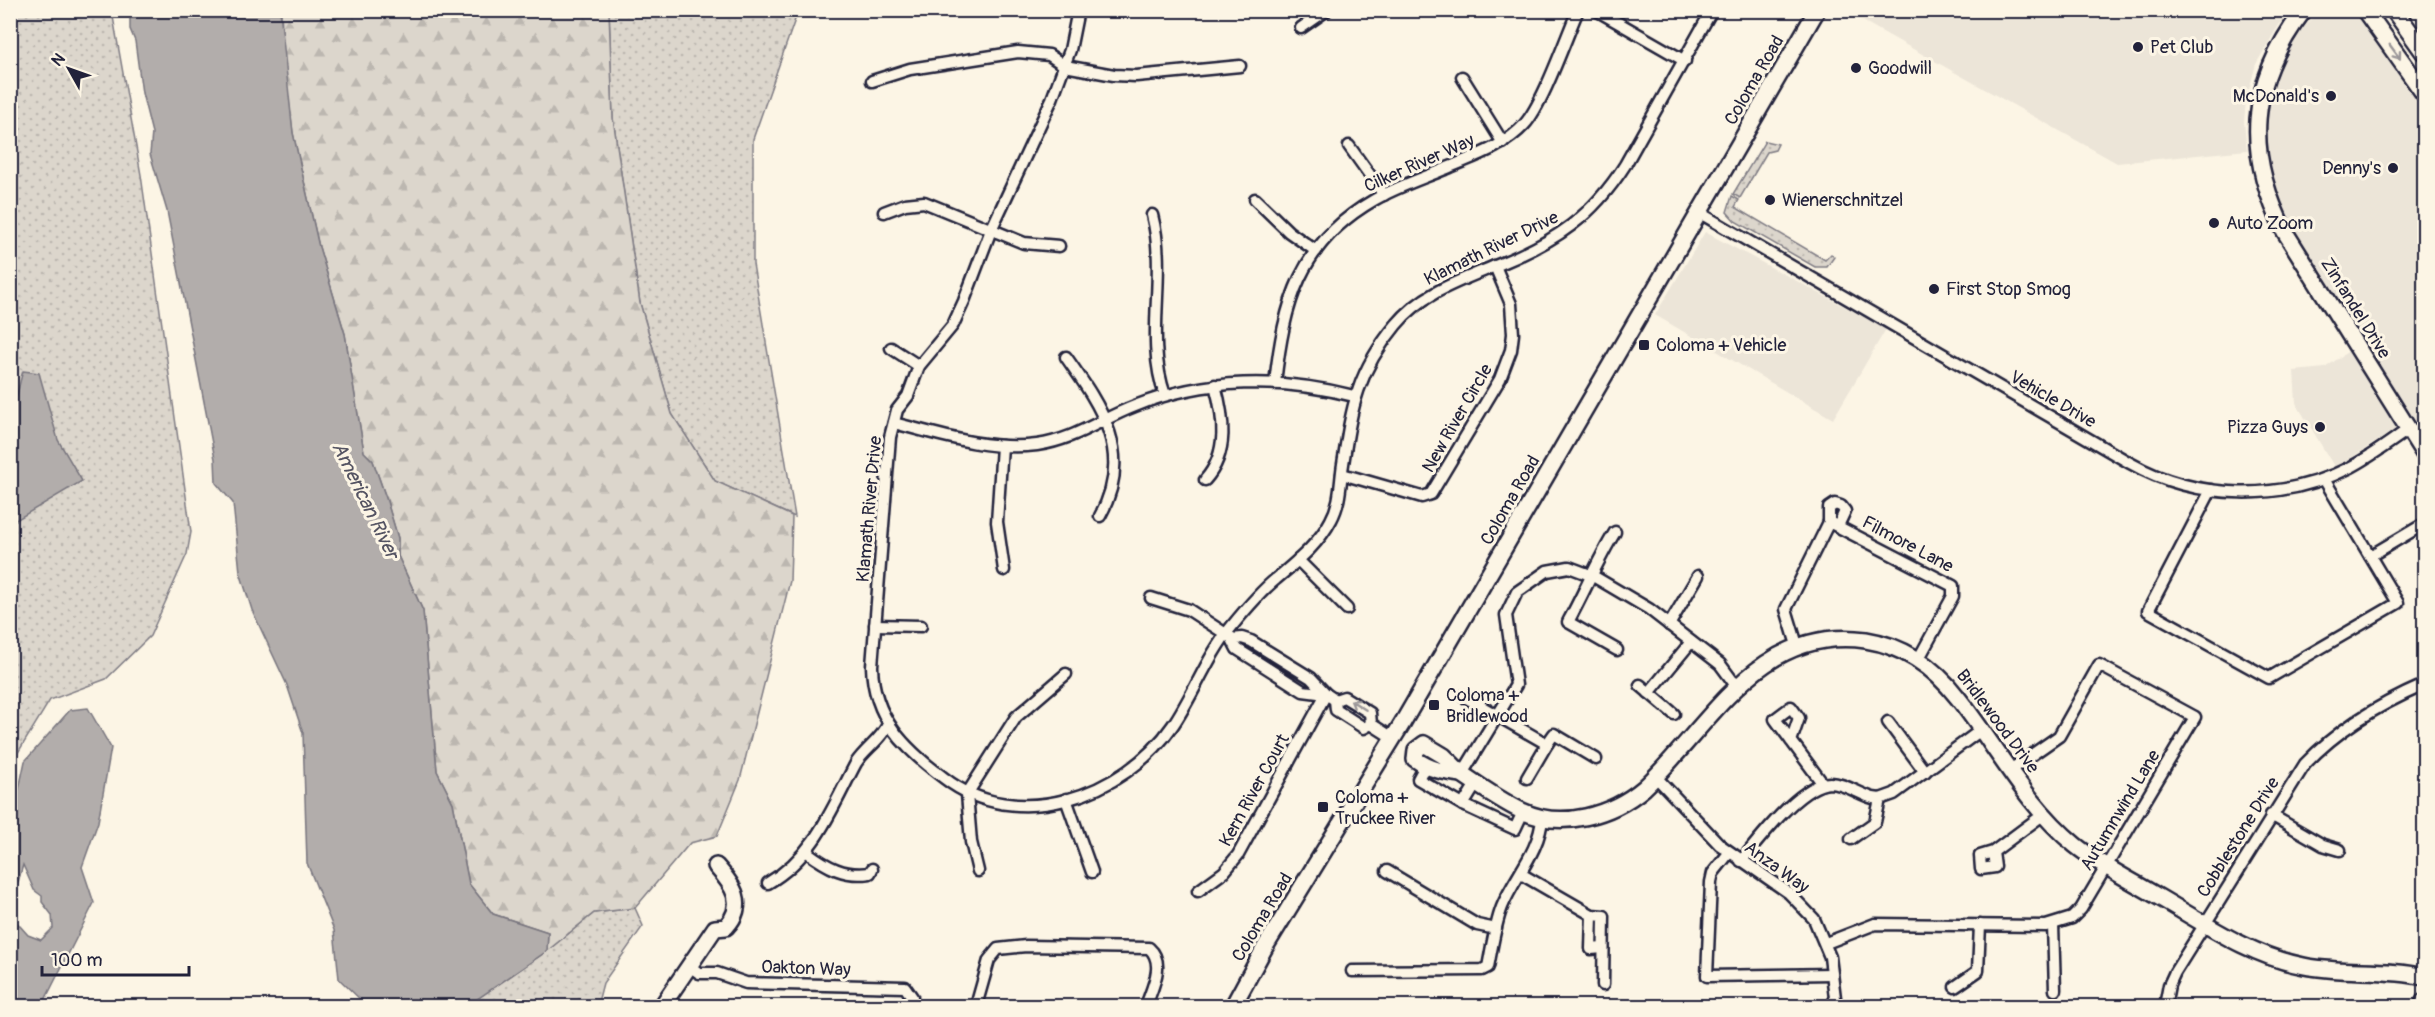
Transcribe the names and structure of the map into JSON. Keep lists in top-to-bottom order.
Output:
{
  "streets": {
    "street": [
      "Coloma Road",
      "Cilker River Way",
      "Klamath River Drive",
      "Zinfandel Drive",
      "Vehicle Drive",
      "New River Circle",
      "Filmore Lane",
      "Bridlewood Drive",
      "Kern River Court",
      "Autumnwind Lane",
      "Cobblestone Drive",
      "Anza Way",
      "Oakton Way"
    ]
  },
  "crossings": [
    ["Coloma Road", "Vehicle Drive"],
    ["Coloma Road", "Bridlewood Drive"],
    ["Klamath River Drive", "New River Circle"],
    ["Zinfandel Drive", "Vehicle Drive"],
    ["Filmore Lane", "Bridlewood Drive"],
    ["Bridlewood Drive", "Autumnwind Lane"],
    ["Bridlewood Drive", "Cobblestone Drive"],
    ["Bridlewood Drive", "Anza Way"],
    ["Autumnwind Lane", "Anza Way"]
  ],
  "water": ["American River"],
  "places": {
    "other": [
      "Pet Club",
      "Goodwill",
      "McDonald's",
      "Denny's",
      "Wienerschnitzel",
      "Auto Zoom",
      "First Stop Smog",
      "Pizza Guys"
    ],
    "transit": ["Coloma + Vehicle", "Coloma + Bridlewood", "Coloma + Truckee River"]
  },
  "scale_bar": "100 m",
  "north": "top left"
}
